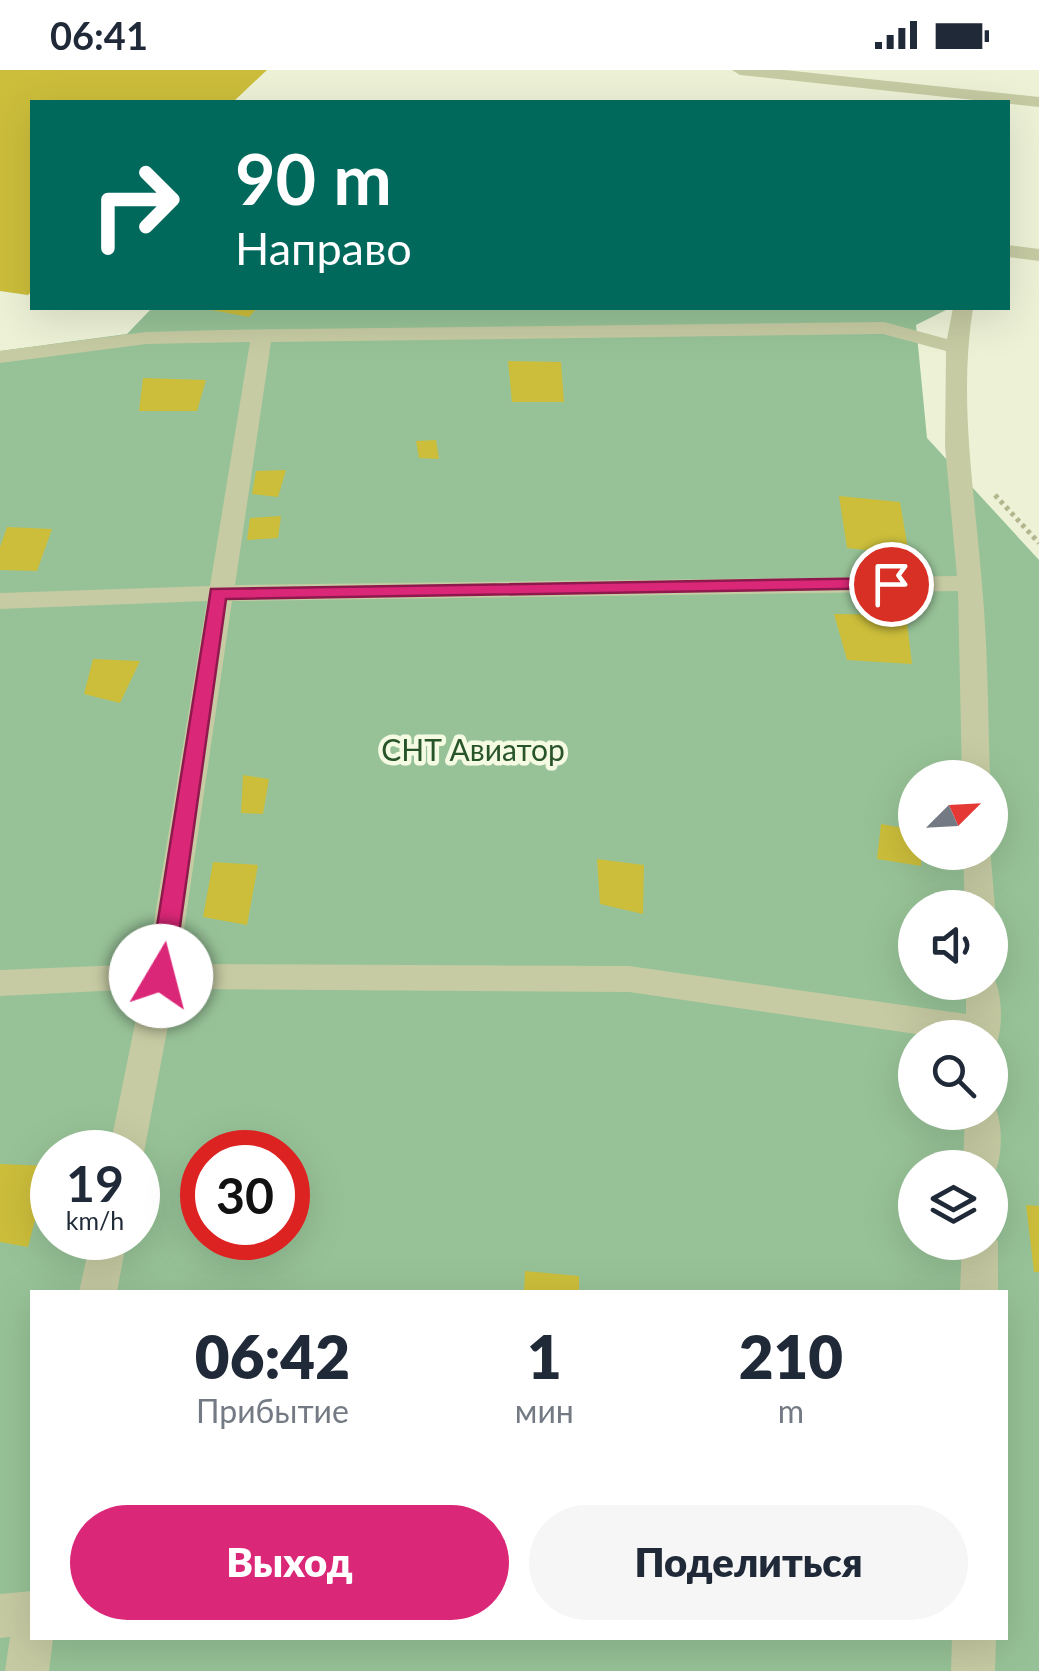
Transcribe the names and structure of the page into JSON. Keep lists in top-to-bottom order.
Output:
{
  "parks": ["СНТ Авиатор"],
  "north": "top right",
  "page": {
    "status": "06:41",
    "turn": ["90 m", "Направо"],
    "speed": "19 km/h",
    "limit": "30",
    "eta": [
      "06:42",
      "Прибытие",
      "1",
      "мин",
      "210",
      "m"
    ],
    "buttons": ["Выход", "Поделиться"]
  }
}
